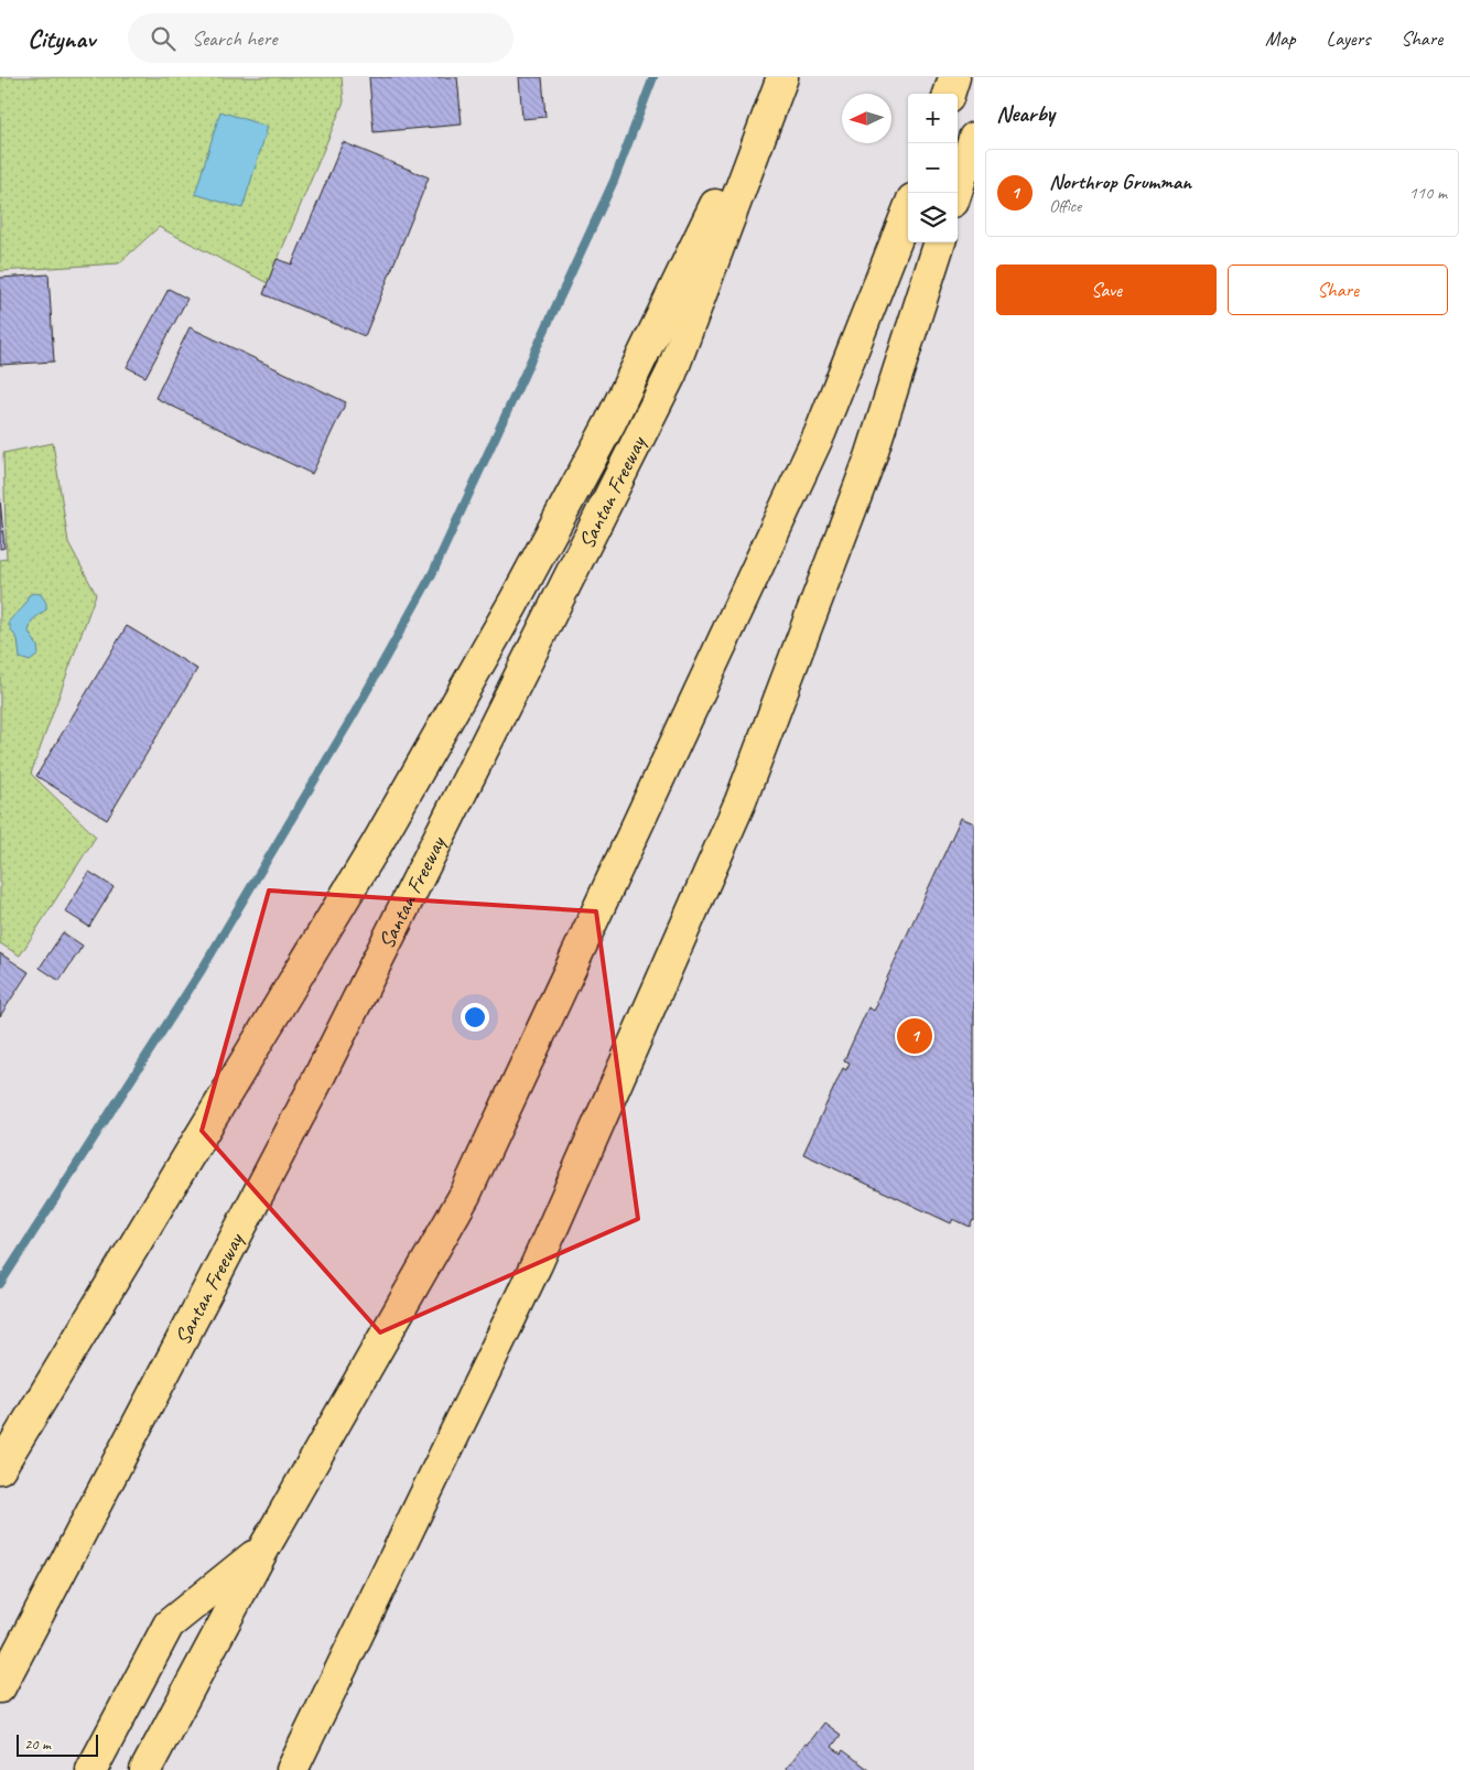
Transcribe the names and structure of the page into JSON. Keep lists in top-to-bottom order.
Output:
{
  "streets": {
    "highway": ["Santan Freeway"]
  },
  "scale_bar": "20 m",
  "north": "left",
  "page": {
    "header": "Citynav",
    "search": "Search here",
    "nav": ["Map", "Layers", "Share"],
    "heading": "Nearby",
    "map_buttons": ["+", "−"],
    "list": [
      {
        "mark": "1",
        "name": "Northrop Grumman",
        "note": "Office",
        "value": "110 m"
      }
    ],
    "buttons": ["Save", "Share"],
    "pins": "1",
    "scale": "20 m"
  }
}
